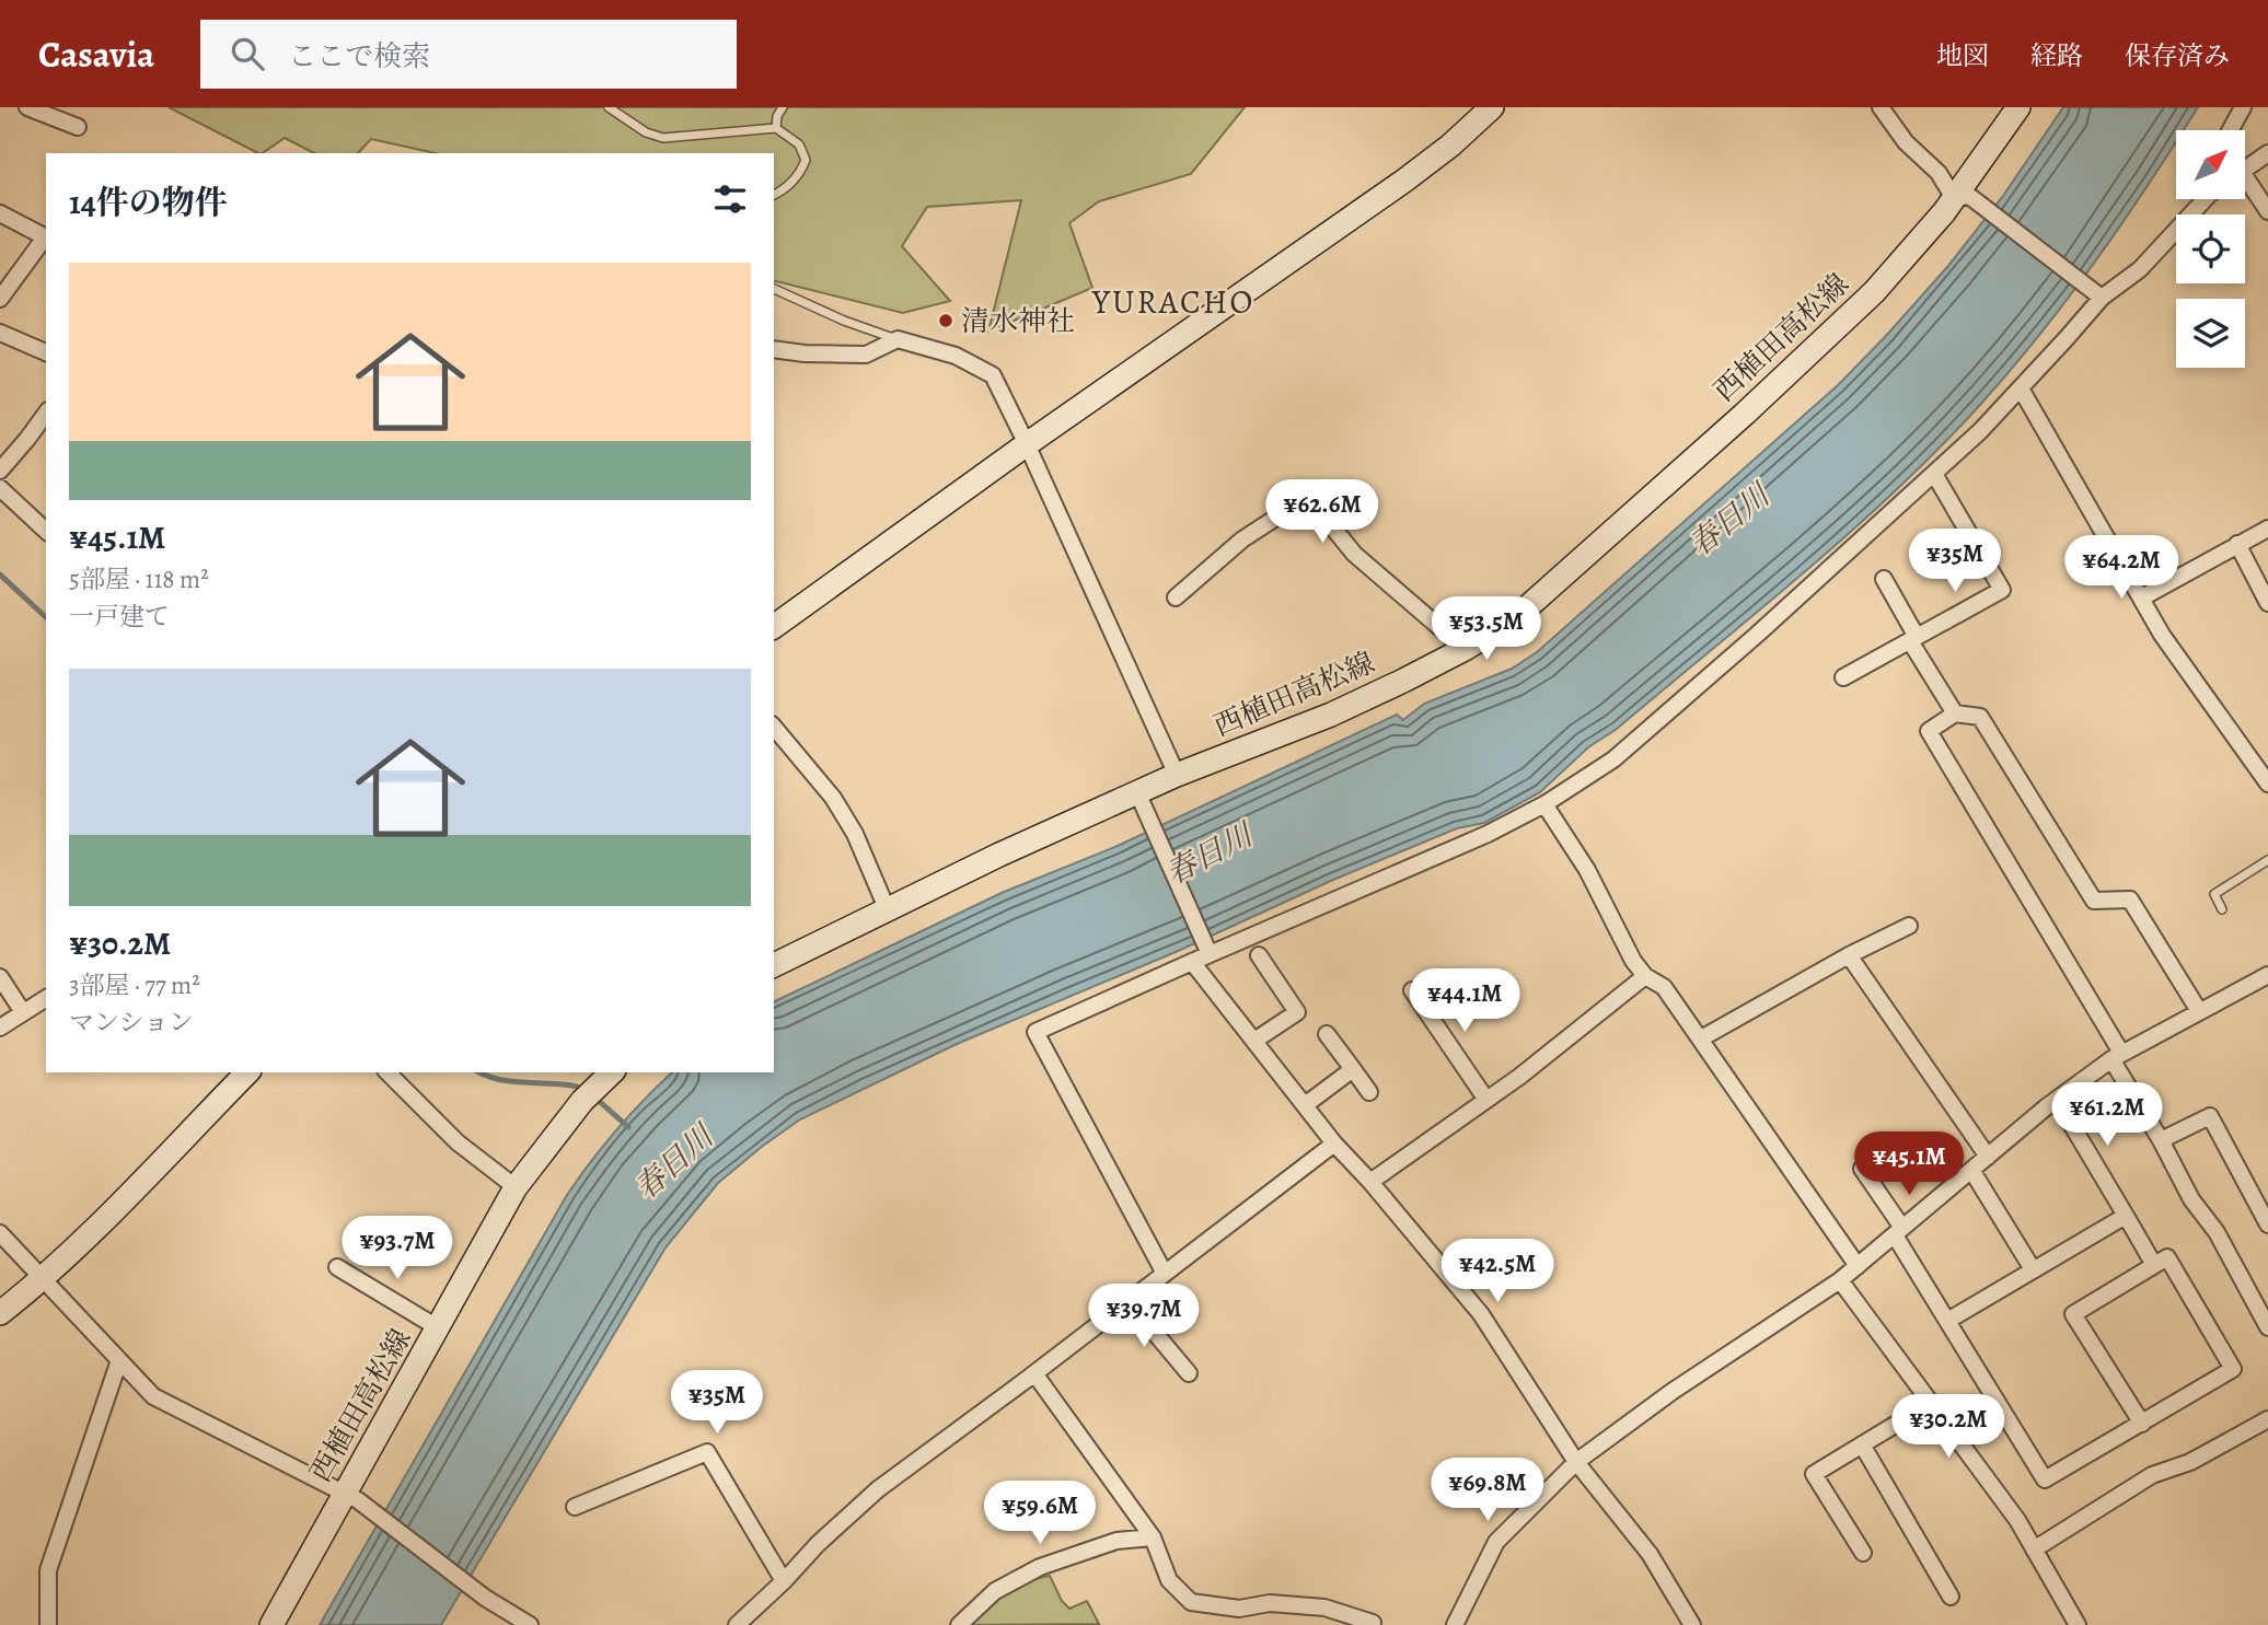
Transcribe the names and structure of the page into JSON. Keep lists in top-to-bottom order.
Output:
{
  "streets": {
    "main road": ["西植田高松線"]
  },
  "districts": ["YURACHO"],
  "water": ["春日川"],
  "places": ["清水神社"],
  "north": "top right",
  "page": {
    "header": "Casavia",
    "search": "ここで検索",
    "nav": ["地図", "経路", "保存済み"],
    "heading": "14件の物件",
    "list": [
      {
        "name": "¥45.1M",
        "note": "5部屋 · 118 m² · 一戸建て"
      },
      {
        "name": "¥30.2M",
        "note": "3部屋 · 77 m² · マンション"
      }
    ],
    "price": [
      "¥62.6M",
      "¥35M",
      "¥64.2M",
      "¥53.5M",
      "¥44.1M",
      "¥61.2M",
      "¥45.1M",
      "¥93.7M",
      "¥42.5M",
      "¥39.7M",
      "¥35M",
      "¥30.2M",
      "¥69.8M",
      "¥59.6M"
    ]
  }
}
